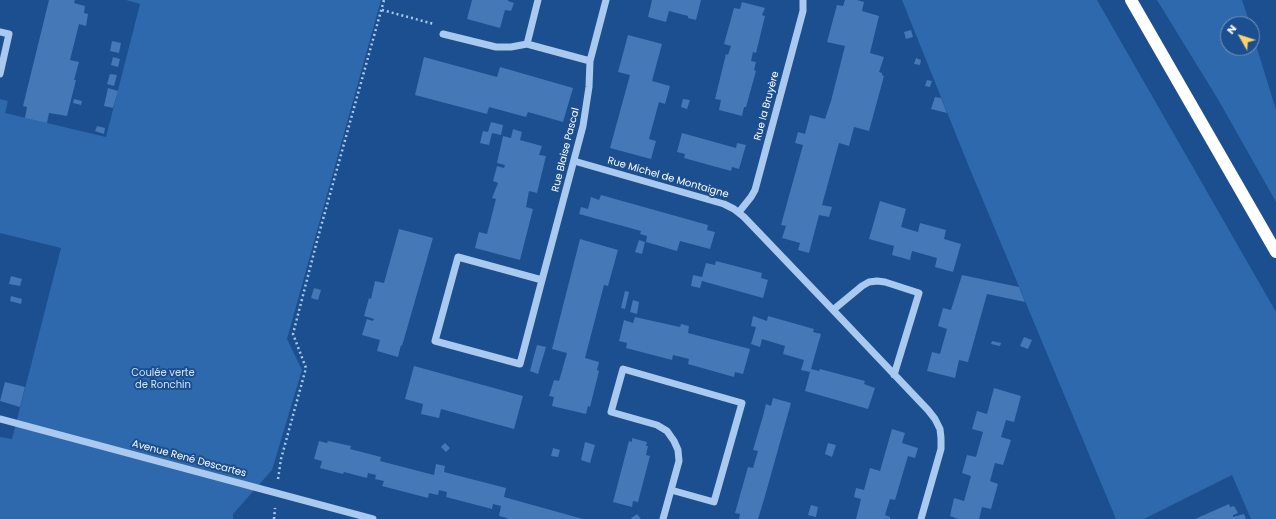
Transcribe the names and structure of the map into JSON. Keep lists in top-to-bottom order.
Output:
{
  "streets": {
    "street": [
      "Rue la Bruyère",
      "Rue Blaise Pascal",
      "Rue Michel de Montaigne",
      "Avenue René Descartes"
    ]
  },
  "crossings": [
    ["Rue la Bruyère", "Rue Michel de Montaigne"],
    ["Rue Blaise Pascal", "Rue Michel de Montaigne"]
  ],
  "parks": ["Coulée verte de Ronchin"],
  "north": "top left"
}
